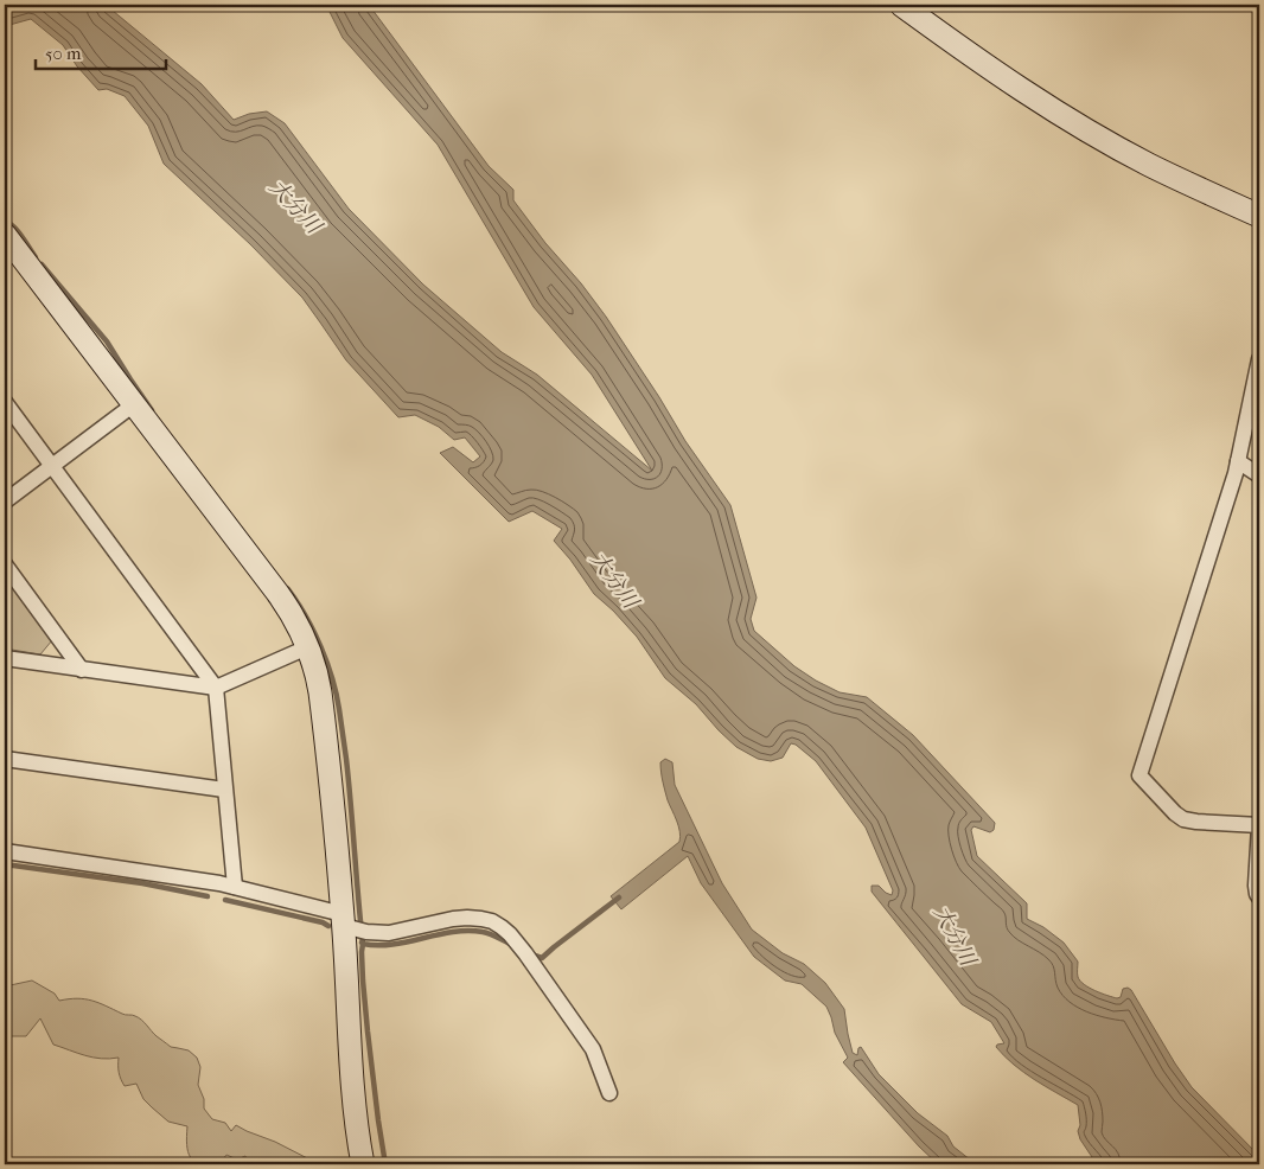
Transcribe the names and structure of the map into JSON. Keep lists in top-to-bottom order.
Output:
{
  "water": ["大分川"],
  "scale_bar": "50 m"
}
